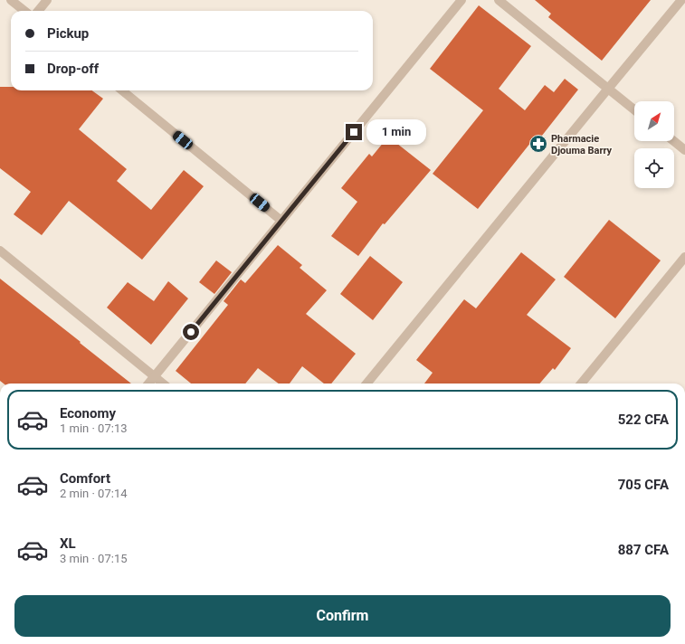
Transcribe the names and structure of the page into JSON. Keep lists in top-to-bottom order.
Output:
{
  "places": {
    "pharmacy": ["Pharmacie Djouma Barry"]
  },
  "north": "top right",
  "page": {
    "banner": ["Pickup", "Drop-off"],
    "bubble": "1 min",
    "list": [
      {
        "name": "Economy",
        "note": "1 min · 07:13",
        "value": "522 CFA"
      },
      {
        "name": "Comfort",
        "note": "2 min · 07:14",
        "value": "705 CFA"
      },
      {
        "name": "XL",
        "note": "3 min · 07:15",
        "value": "887 CFA"
      }
    ],
    "buttons": "Confirm"
  }
}
